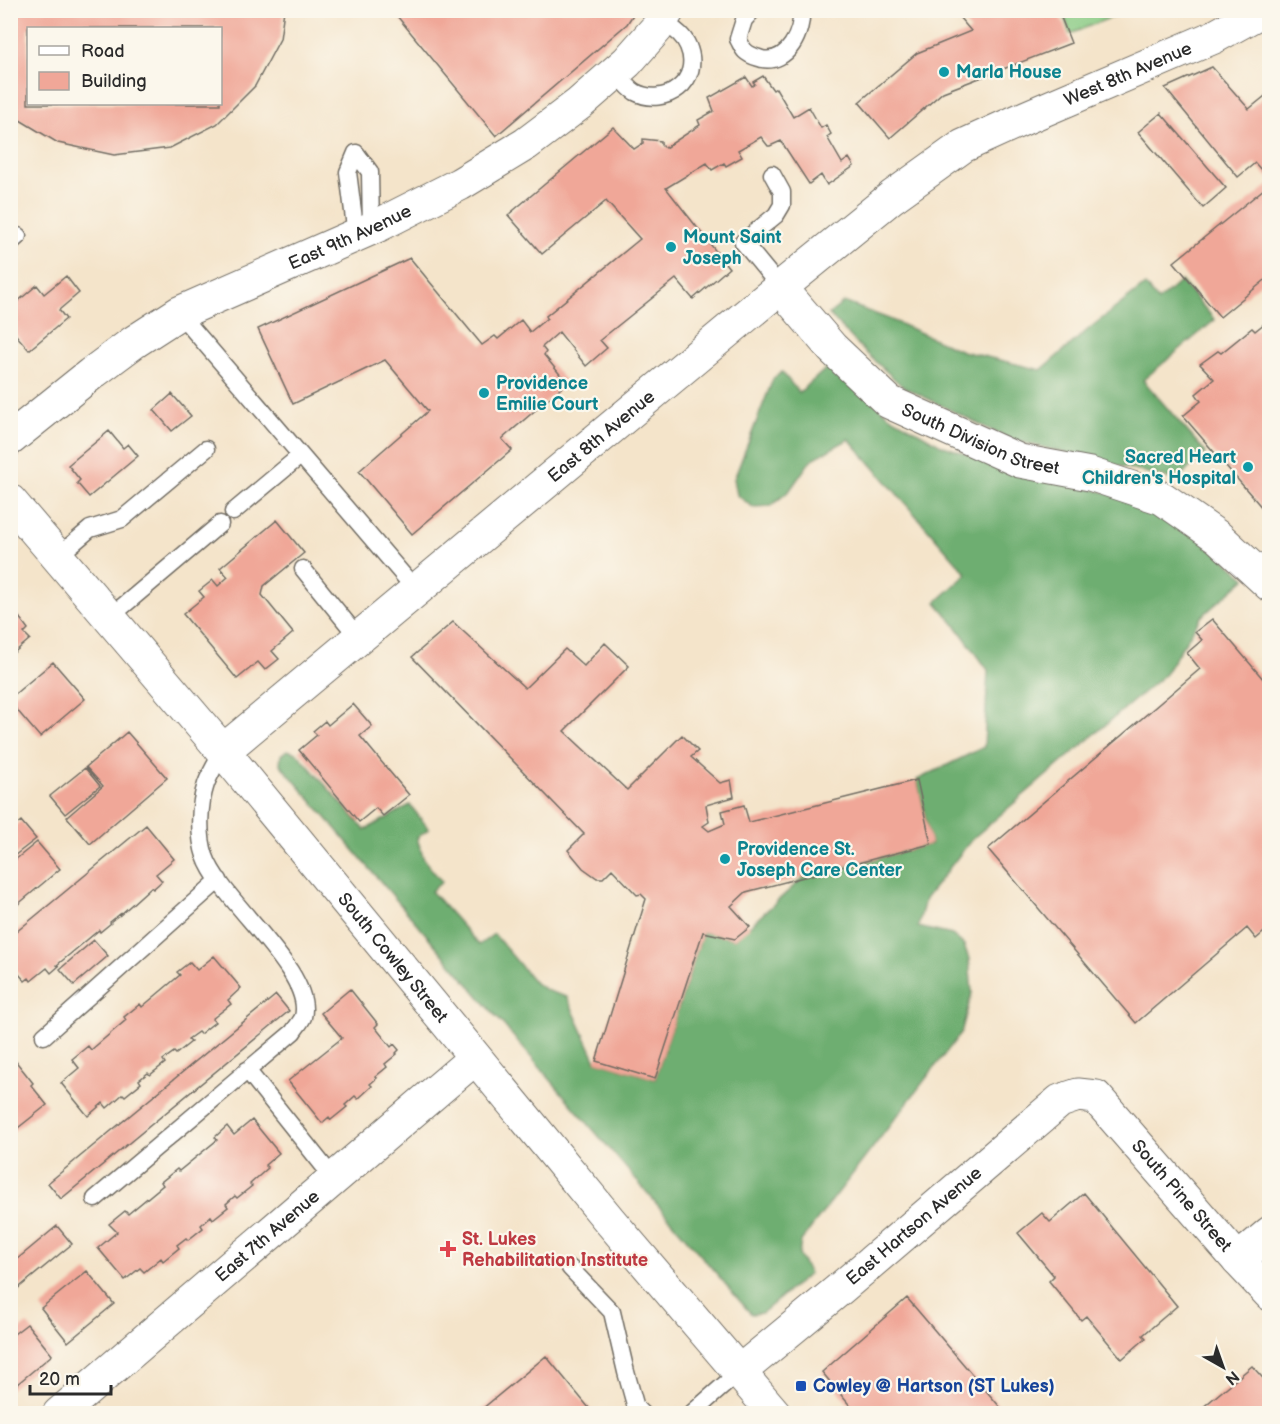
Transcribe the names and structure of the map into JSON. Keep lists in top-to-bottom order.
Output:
{
  "streets": {
    "street": [
      "West 8th Avenue",
      "East 9th Avenue",
      "East 8th Avenue",
      "South Division Street",
      "South Cowley Street",
      "South Pine Street",
      "East Hartson Avenue",
      "East 7th Avenue"
    ]
  },
  "crossings": [
    ["West 8th Avenue", "East 8th Avenue"],
    ["East 8th Avenue", "South Division Street"],
    ["East 8th Avenue", "South Cowley Street"],
    ["South Cowley Street", "East Hartson Avenue"],
    ["South Cowley Street", "East 7th Avenue"],
    ["South Pine Street", "East Hartson Avenue"]
  ],
  "places": {
    "other": [
      "Marla House",
      "Mount Saint Joseph",
      "Providence Emilie Court",
      "Sacred Heart Children's Hospital",
      "Providence St. Joseph Care Center"
    ],
    "health": ["St. Lukes Rehabilitation Institute"],
    "transit": ["Cowley @ Hartson (ST Lukes)"]
  },
  "legend": ["Road", "Building"],
  "scale_bar": "20 m",
  "north": "bottom right"
}
